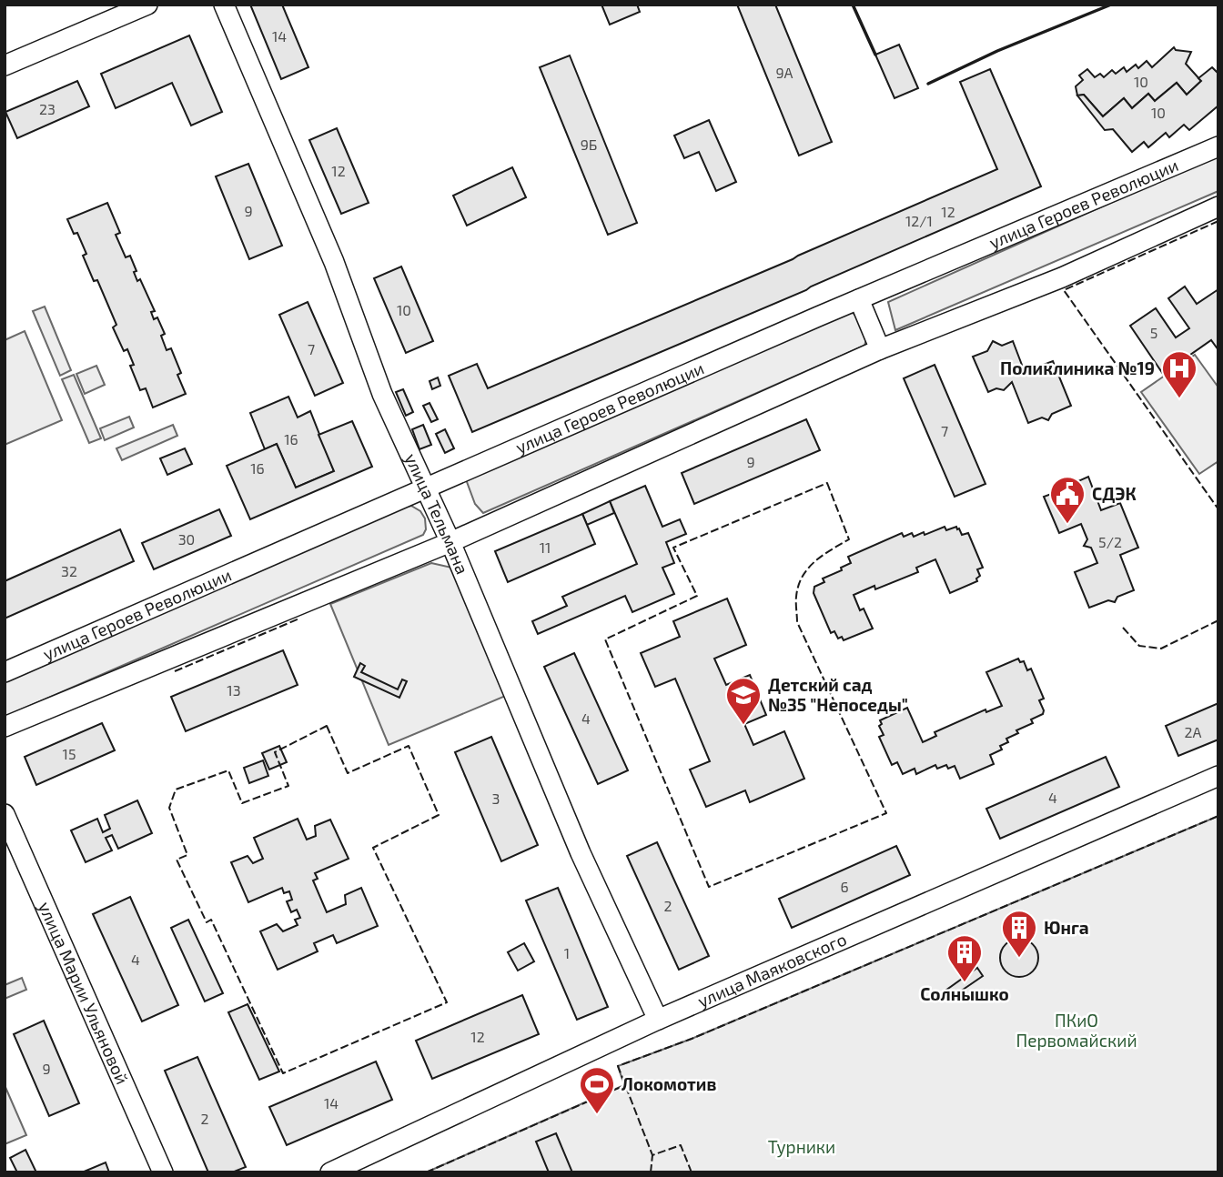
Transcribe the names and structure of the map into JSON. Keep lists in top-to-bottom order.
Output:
{
  "streets": {
    "street": [
      "улица Героев Революции",
      "улица Тельмана",
      "улица Маяковского",
      "улица Марии Ульяновой"
    ]
  },
  "crossings": [
    ["улица Героев Революции", "улица Тельмана"],
    ["улица Тельмана", "улица Маяковского"]
  ],
  "parks": ["ПКиО Первомайский", "Турники"],
  "places": {
    "hospital": ["Поликлиника №19"],
    "public building": ["СДЭК"],
    "school or university": ["Детский сад №35 \"Непоседы\""],
    "building": ["Юнга", "Солнышко"],
    "sports": ["Локомотив"]
  },
  "house_numbers": [
    "14",
    "9А",
    "10",
    "23",
    "10",
    "9Б",
    "12",
    "9",
    "12",
    "12/1",
    "10",
    "5",
    "7",
    "7",
    "16",
    "9",
    "16",
    "30",
    "5/2",
    "11",
    "32",
    "13",
    "4",
    "2А",
    "15",
    "4",
    "3",
    "6",
    "2",
    "1",
    "4",
    "12",
    "9",
    "14",
    "2"
  ]
}
